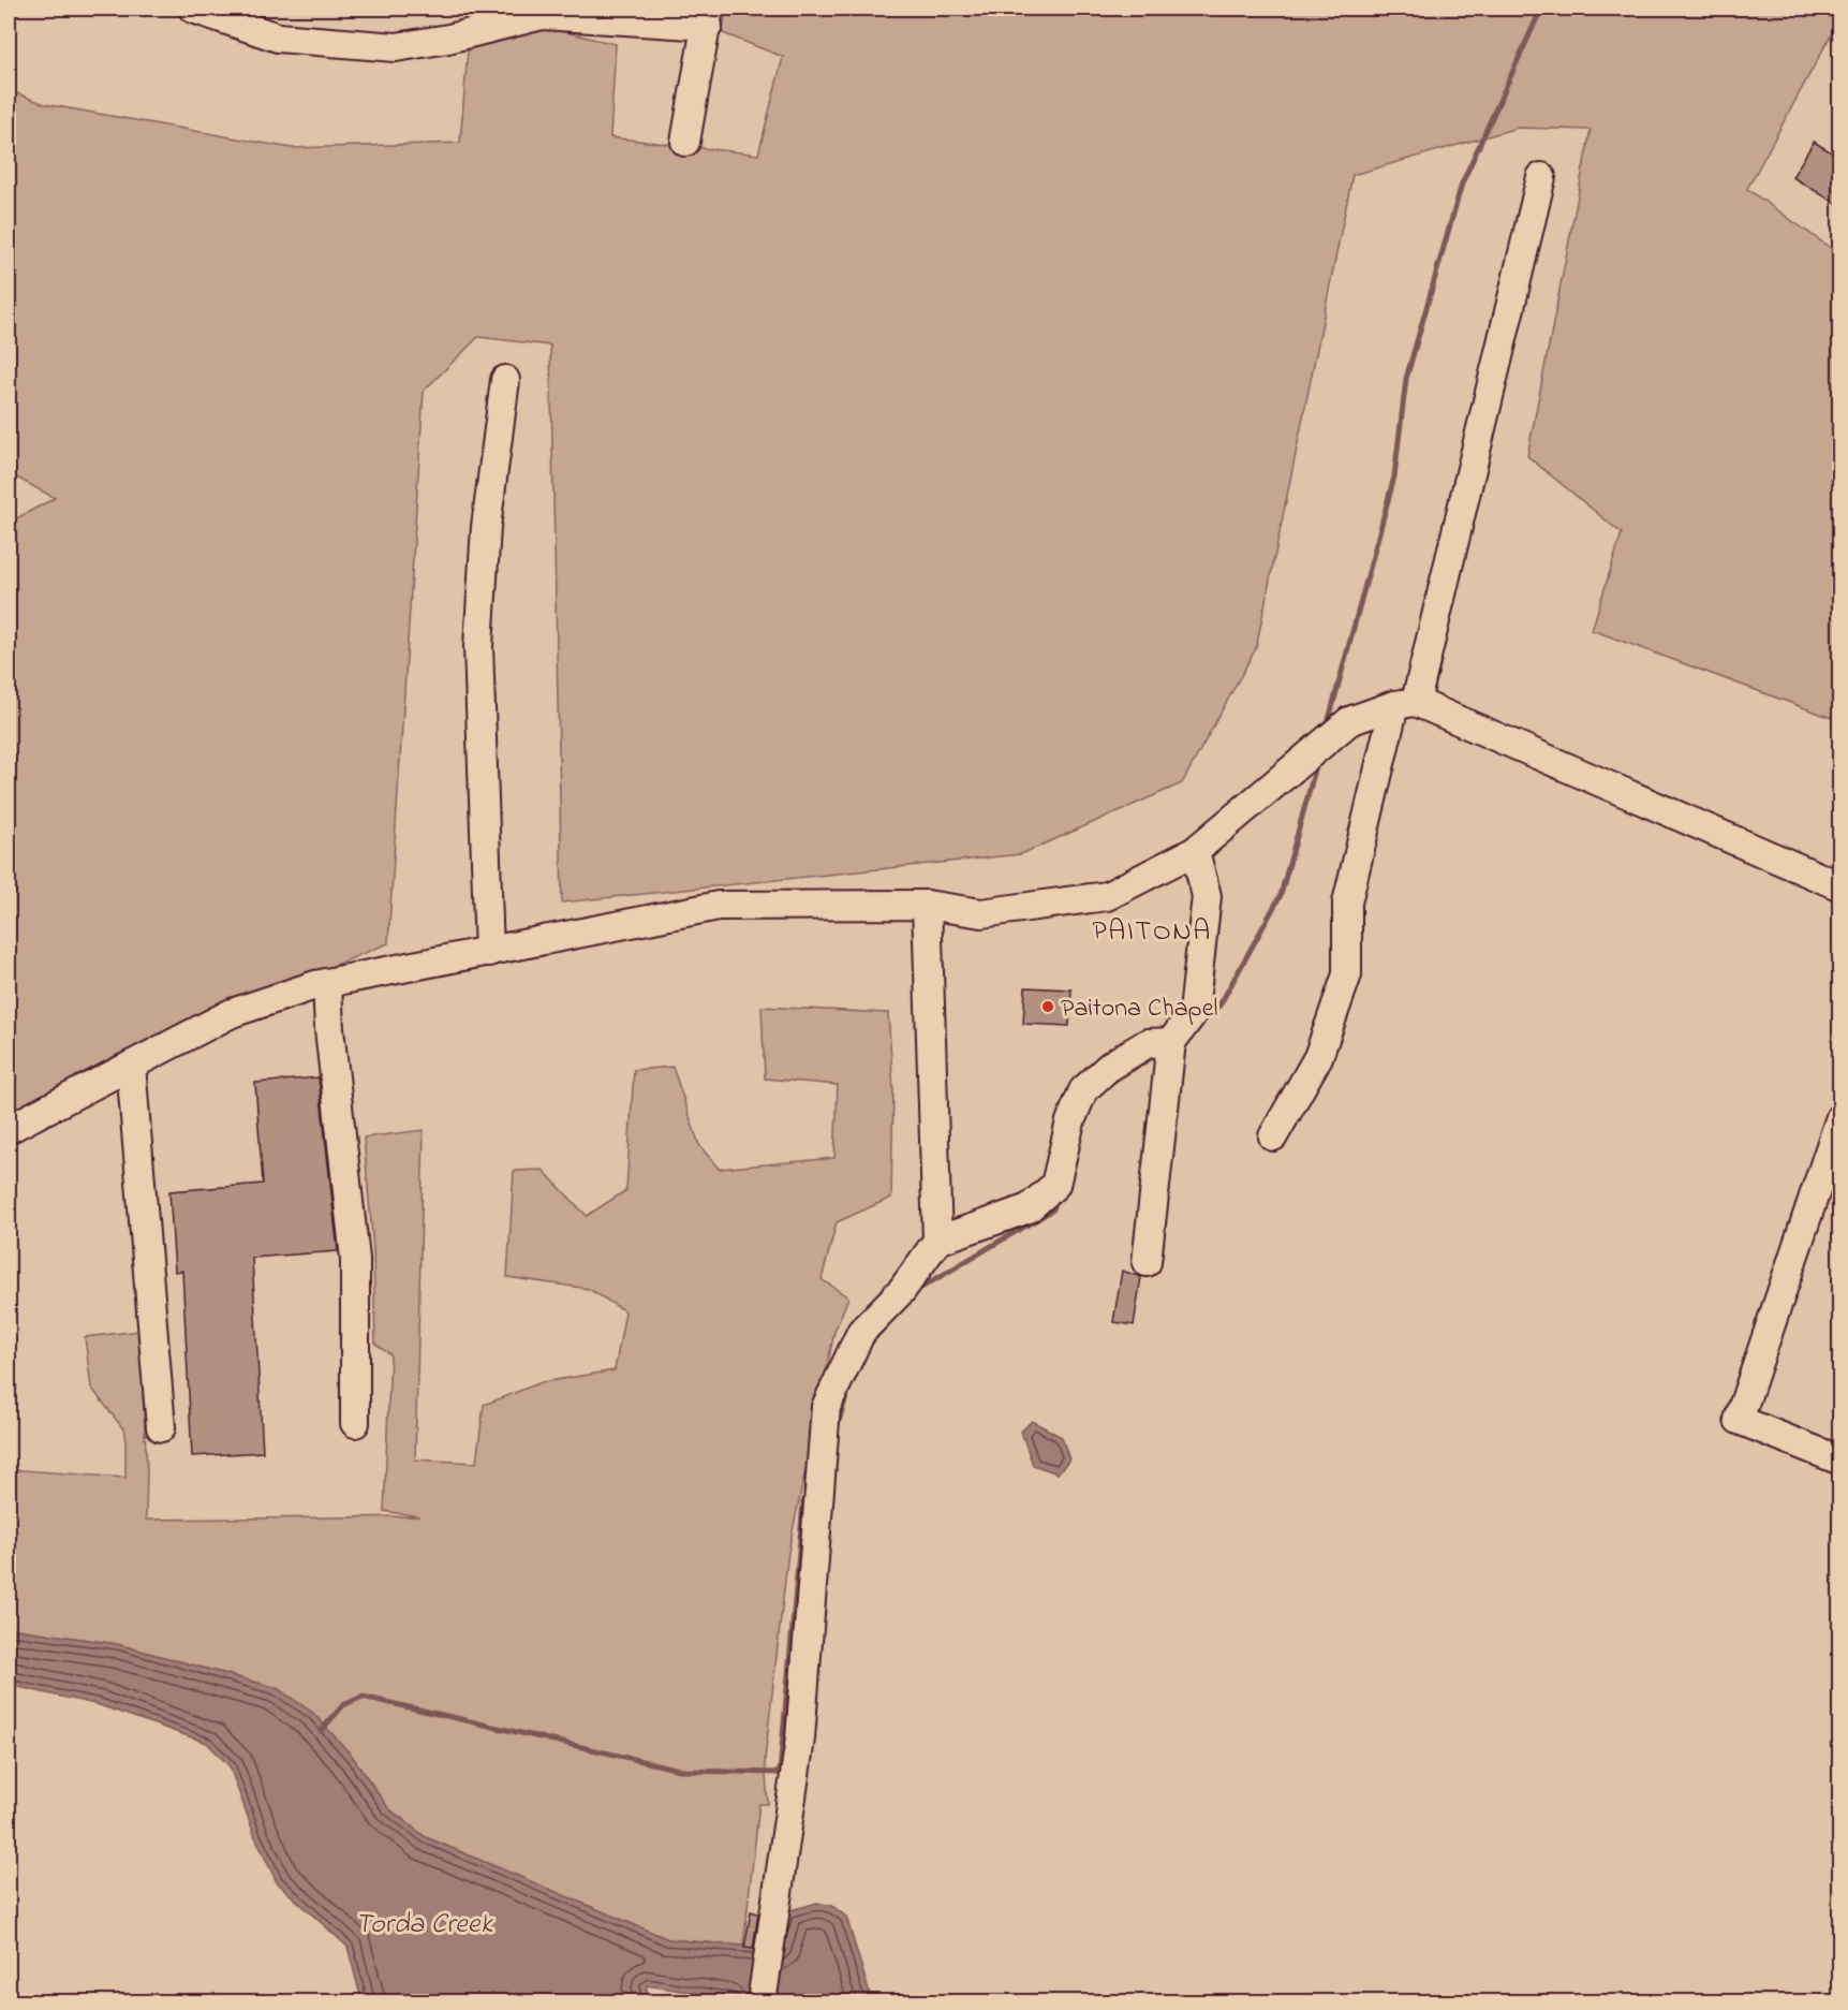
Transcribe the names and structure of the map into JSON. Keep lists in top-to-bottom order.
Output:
{
  "districts": ["PAITONA"],
  "water": ["Torda Creek"],
  "places": ["Paitona Chapel"]
}
